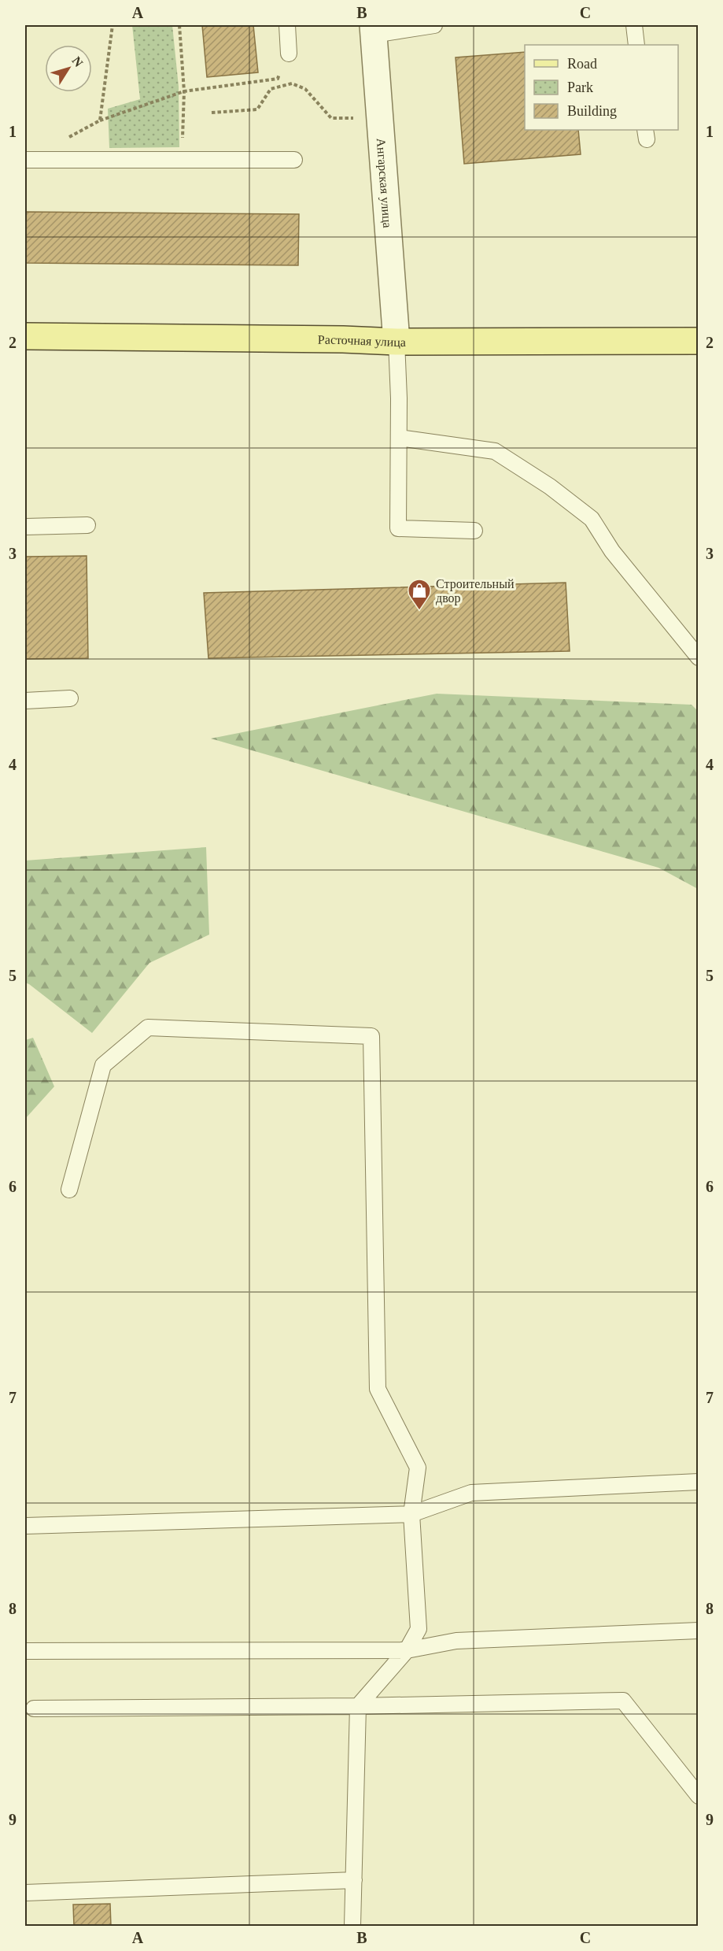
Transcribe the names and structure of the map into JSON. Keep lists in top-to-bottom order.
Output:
{
  "streets": {
    "main road": ["Расточная улица"],
    "street": ["Ангарская улица"]
  },
  "crossings": [
    ["Ангарская улица", "Расточная улица"]
  ],
  "places": {
    "shop": ["Строительный двор"]
  },
  "legend": ["Road", "Park", "Building"],
  "north": "top right",
  "grid": {
    "columns": ["A", "B", "C"],
    "rows": [
      "1",
      "2",
      "3",
      "4",
      "5",
      "6",
      "7",
      "8",
      "9"
    ]
  }
}
